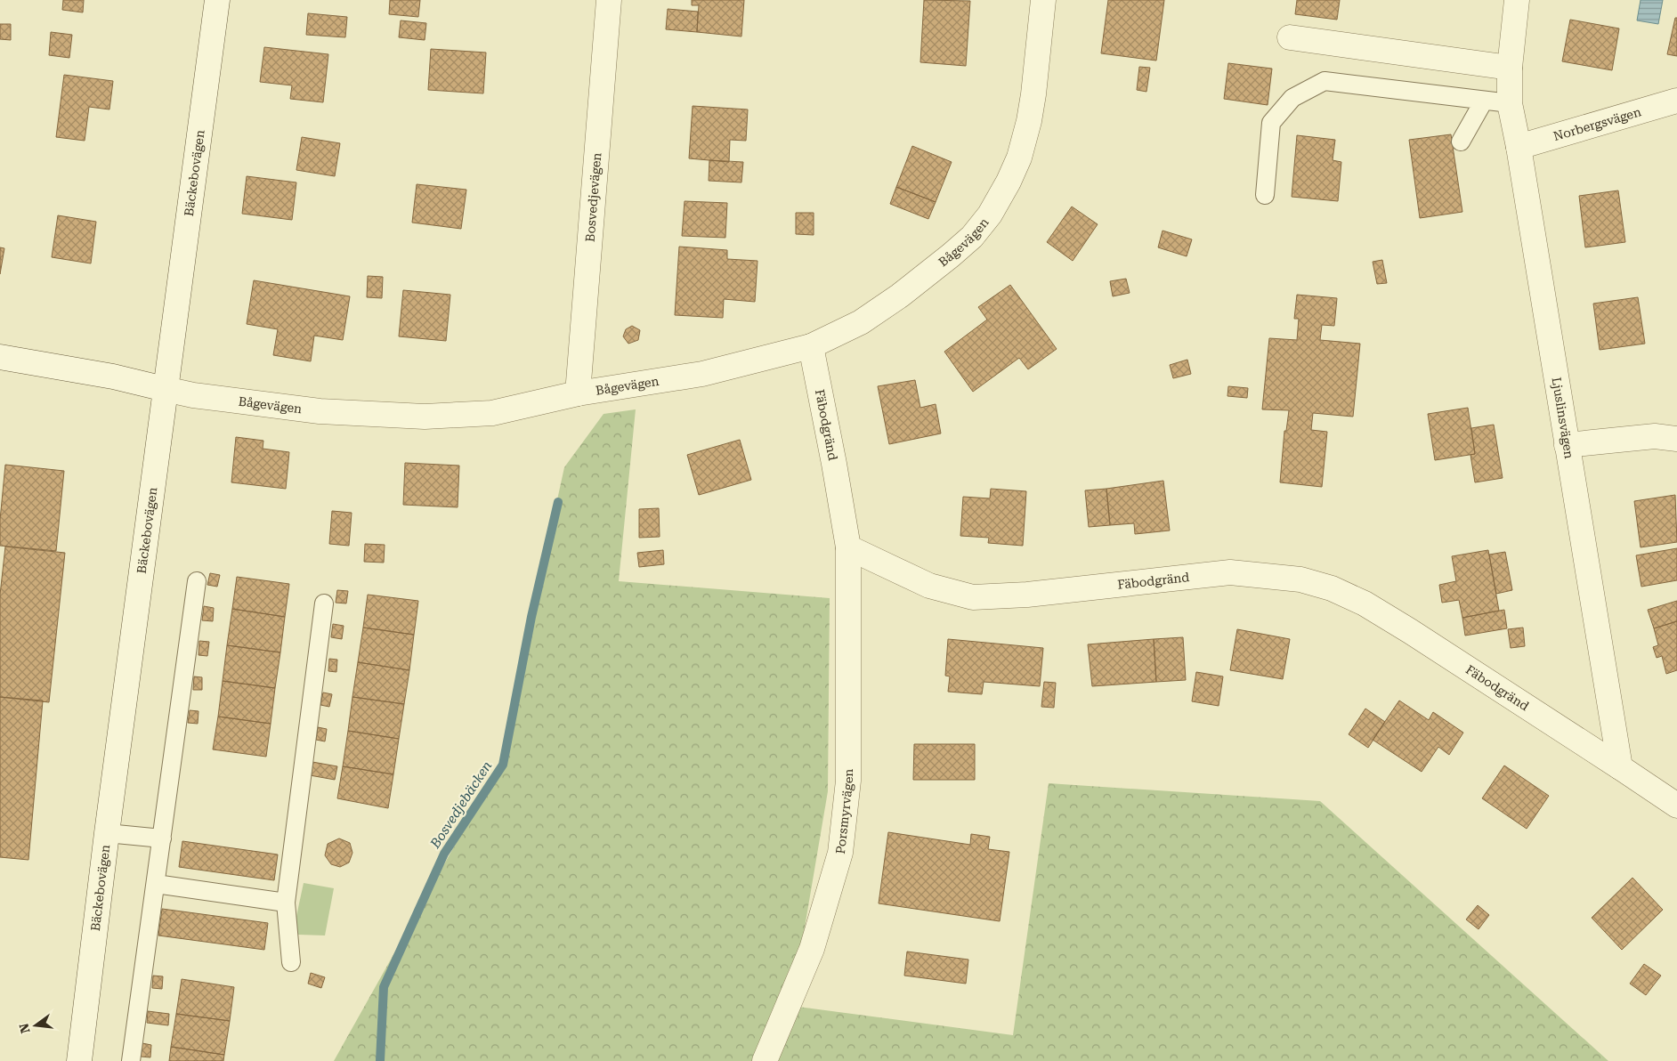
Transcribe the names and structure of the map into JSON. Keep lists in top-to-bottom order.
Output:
{
  "streets": {
    "street": [
      "Norbergsvägen",
      "Bäckebovägen",
      "Bosvedjevägen",
      "Bågevägen",
      "Ljuslinsvägen",
      "Fäbodgränd",
      "Porsmyrvägen"
    ]
  },
  "crossings": [
    ["Norbergsvägen", "Ljuslinsvägen"],
    ["Bäckebovägen", "Bågevägen"],
    ["Bosvedjevägen", "Bågevägen"],
    ["Bågevägen", "Fäbodgränd"],
    ["Ljuslinsvägen", "Fäbodgränd"],
    ["Fäbodgränd", "Porsmyrvägen"]
  ],
  "water": ["Bosvedjebäcken"],
  "north": "left"
}
